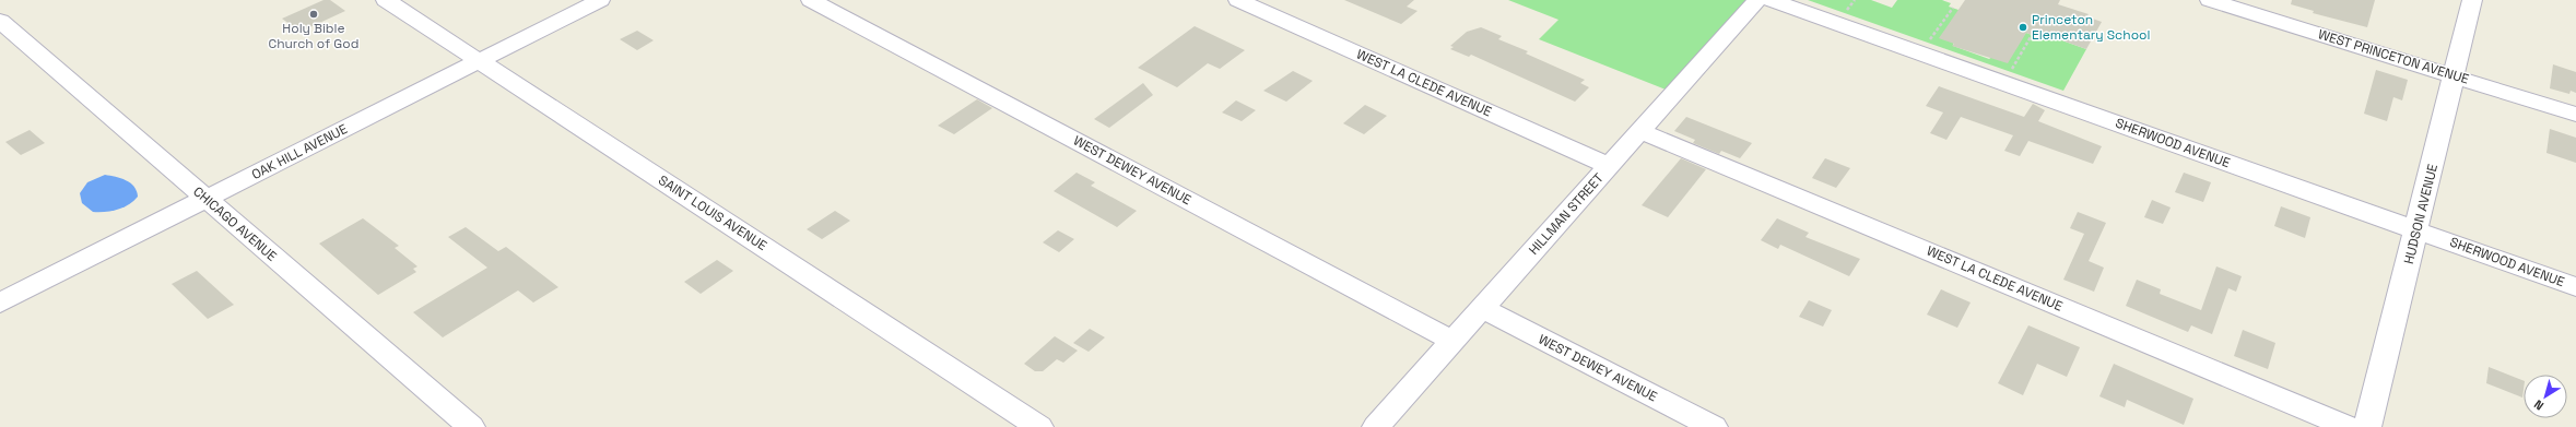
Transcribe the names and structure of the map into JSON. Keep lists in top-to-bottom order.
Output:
{
  "streets": {
    "street": [
      "WEST PRINCETON AVENUE",
      "WEST LA CLEDE AVENUE",
      "SHERWOOD AVENUE",
      "OAK HILL AVENUE",
      "WEST DEWEY AVENUE",
      "SAINT LOUIS AVENUE",
      "HILLMAN STREET",
      "HUDSON AVENUE",
      "CHICAGO AVENUE"
    ]
  },
  "crossings": [
    ["WEST PRINCETON AVENUE", "HUDSON AVENUE"],
    ["WEST LA CLEDE AVENUE", "HILLMAN STREET"],
    ["SHERWOOD AVENUE", "HUDSON AVENUE"],
    ["OAK HILL AVENUE", "SAINT LOUIS AVENUE"],
    ["OAK HILL AVENUE", "CHICAGO AVENUE"],
    ["WEST DEWEY AVENUE", "HILLMAN STREET"]
  ],
  "places": ["Holy Bible Church of God", "Princeton Elementary School"],
  "north": "bottom left"
}
